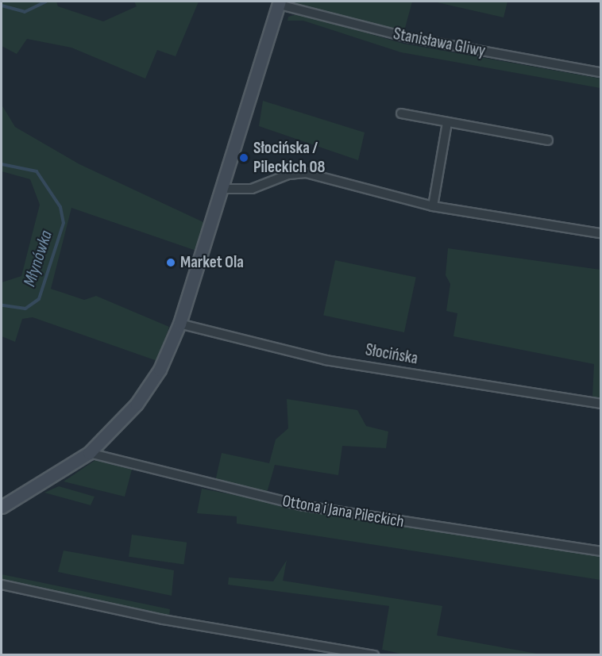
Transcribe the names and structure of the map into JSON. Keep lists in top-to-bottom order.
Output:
{
  "streets": {
    "street": ["Stanisława Gliwy", "Słocińska", "Ottona i Jana Pileckich"]
  },
  "water": ["Młynówka"],
  "places": ["Słocińska / Pileckich 08", "Market Ola"]
}
